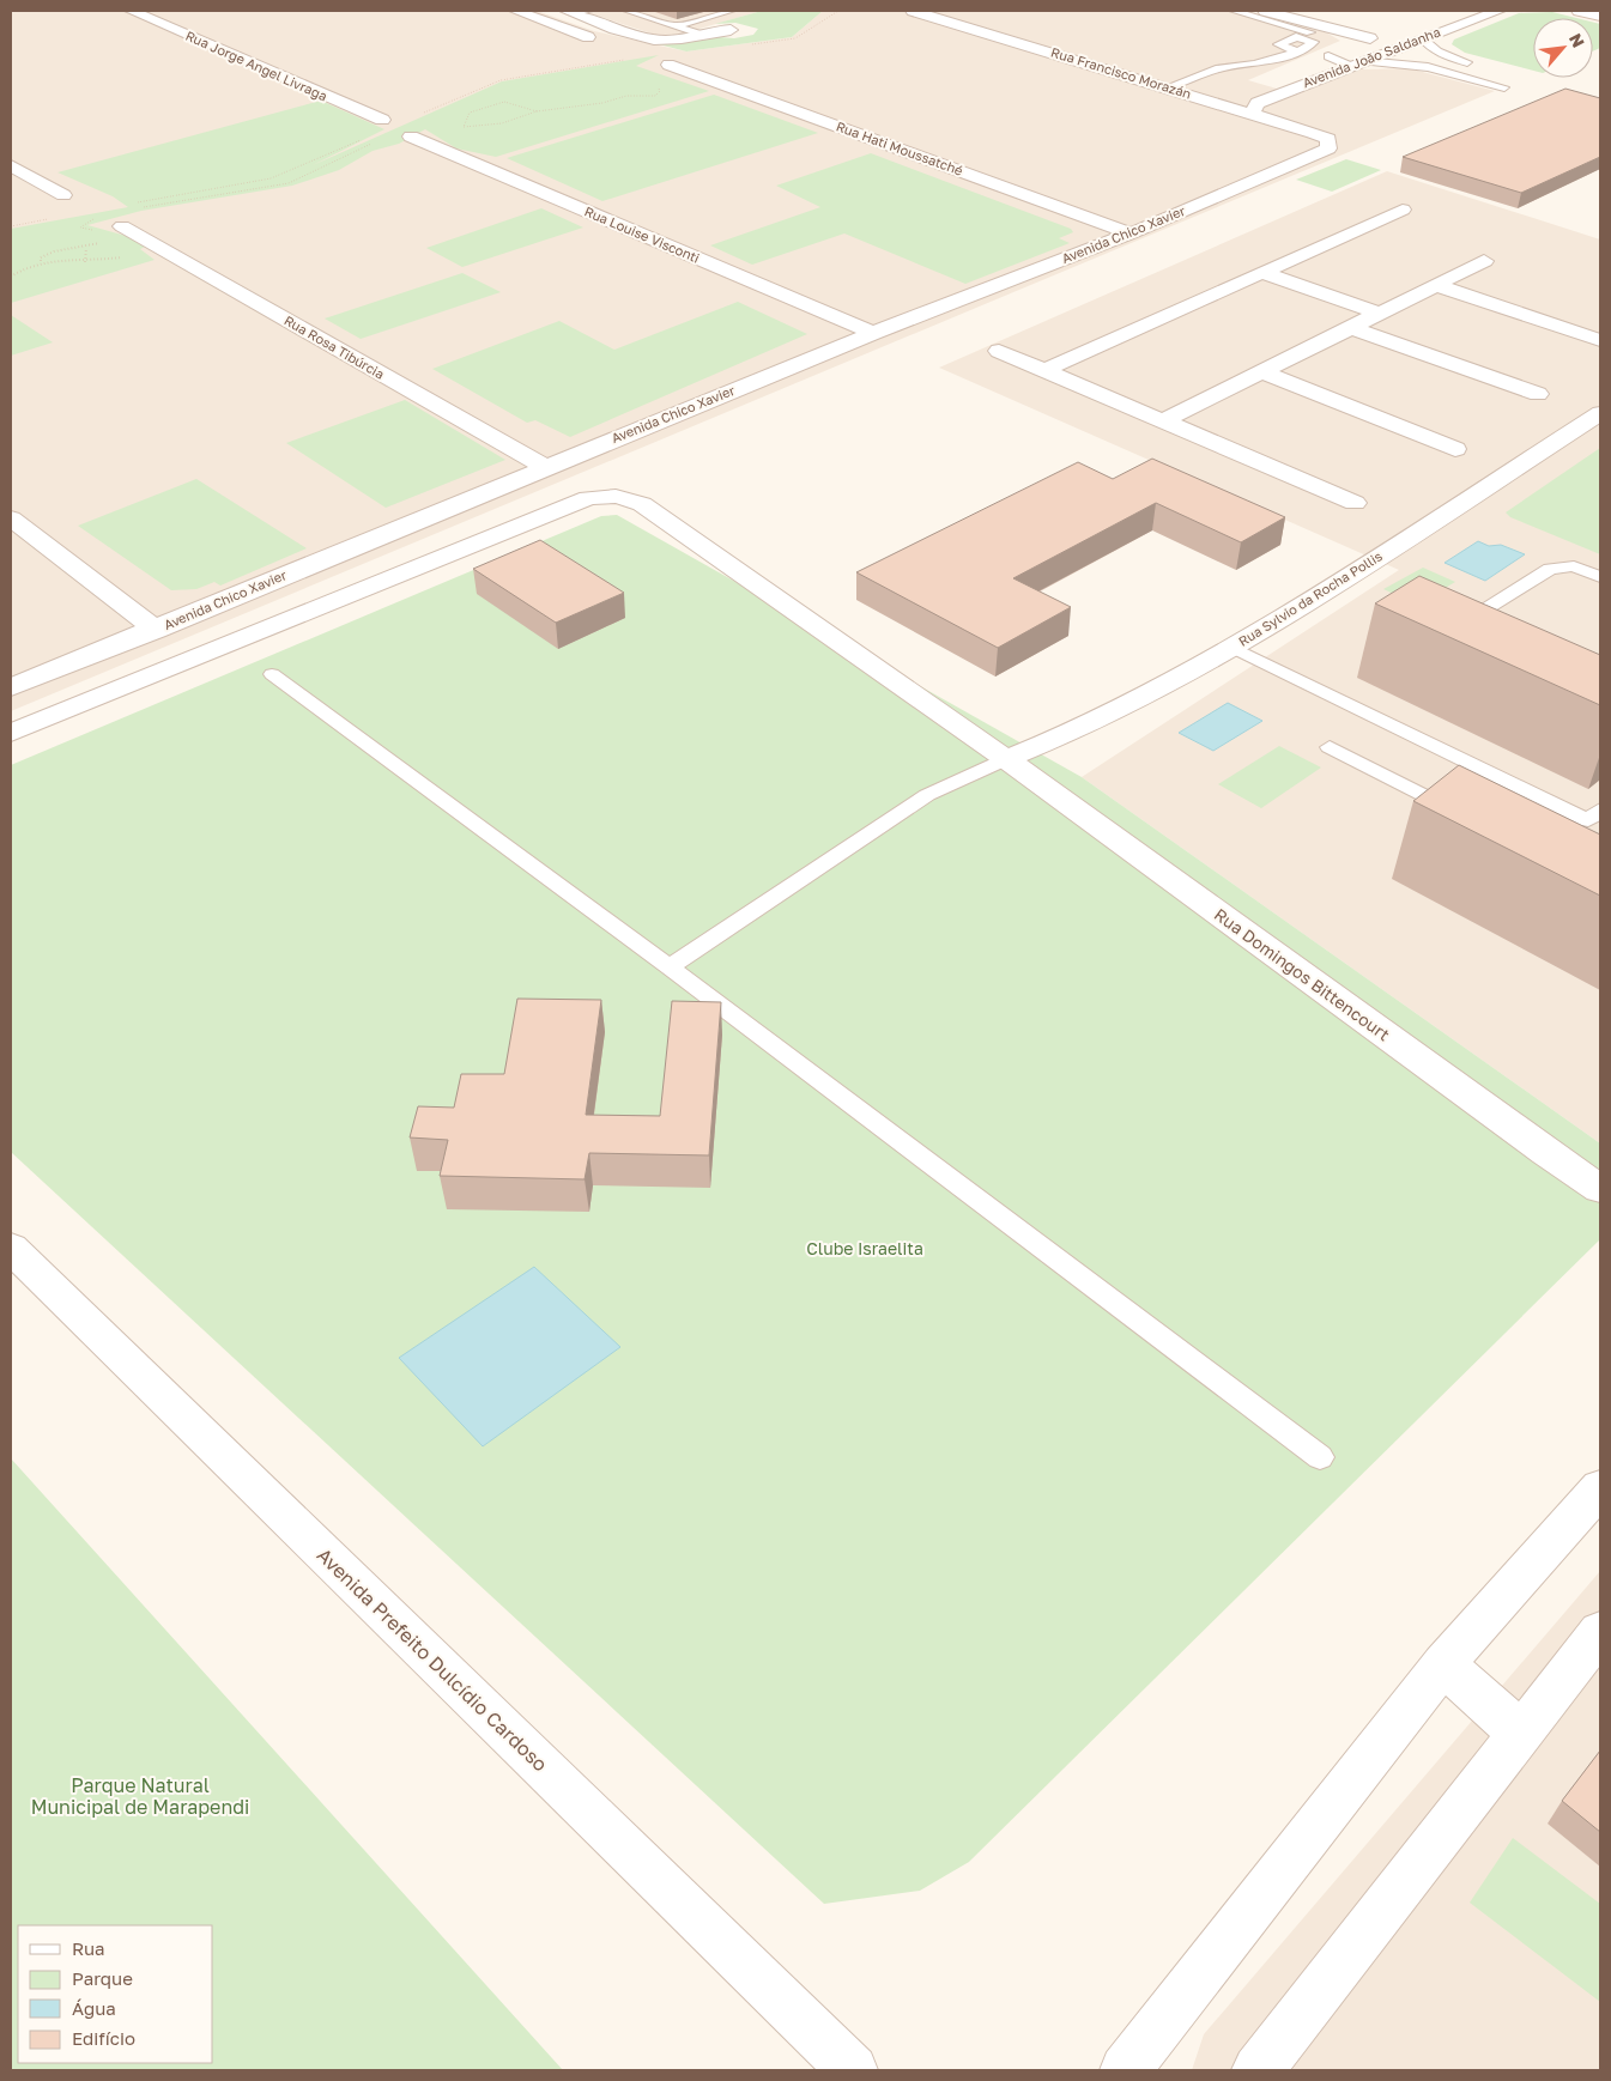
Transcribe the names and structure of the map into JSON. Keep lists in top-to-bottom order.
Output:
{
  "streets": {
    "street": [
      "Avenida João Saldanha",
      "Rua Jorge Angel Livraga",
      "Rua Francisco Morazán",
      "Rua Hati Moussatché",
      "Rua Louise Visconti",
      "Avenida Chico Xavier",
      "Rua Rosa Tibúrcia",
      "Rua Sylvio da Rocha Pollis",
      "Rua Domingos Bittencourt",
      "Avenida Prefeito Dulcídio Cardoso"
    ]
  },
  "crossings": [
    ["Avenida João Saldanha", "Rua Francisco Morazán"],
    ["Rua Francisco Morazán", "Avenida Chico Xavier"],
    ["Rua Hati Moussatché", "Avenida Chico Xavier"],
    ["Rua Louise Visconti", "Avenida Chico Xavier"],
    ["Avenida Chico Xavier", "Rua Rosa Tibúrcia"],
    ["Rua Sylvio da Rocha Pollis", "Rua Domingos Bittencourt"]
  ],
  "parks": ["Clube Israelita", "Parque Natural Municipal de Marapendi"],
  "legend": [
    "Rua",
    "Parque",
    "Água",
    "Edifício"
  ],
  "north": "top right"
}
